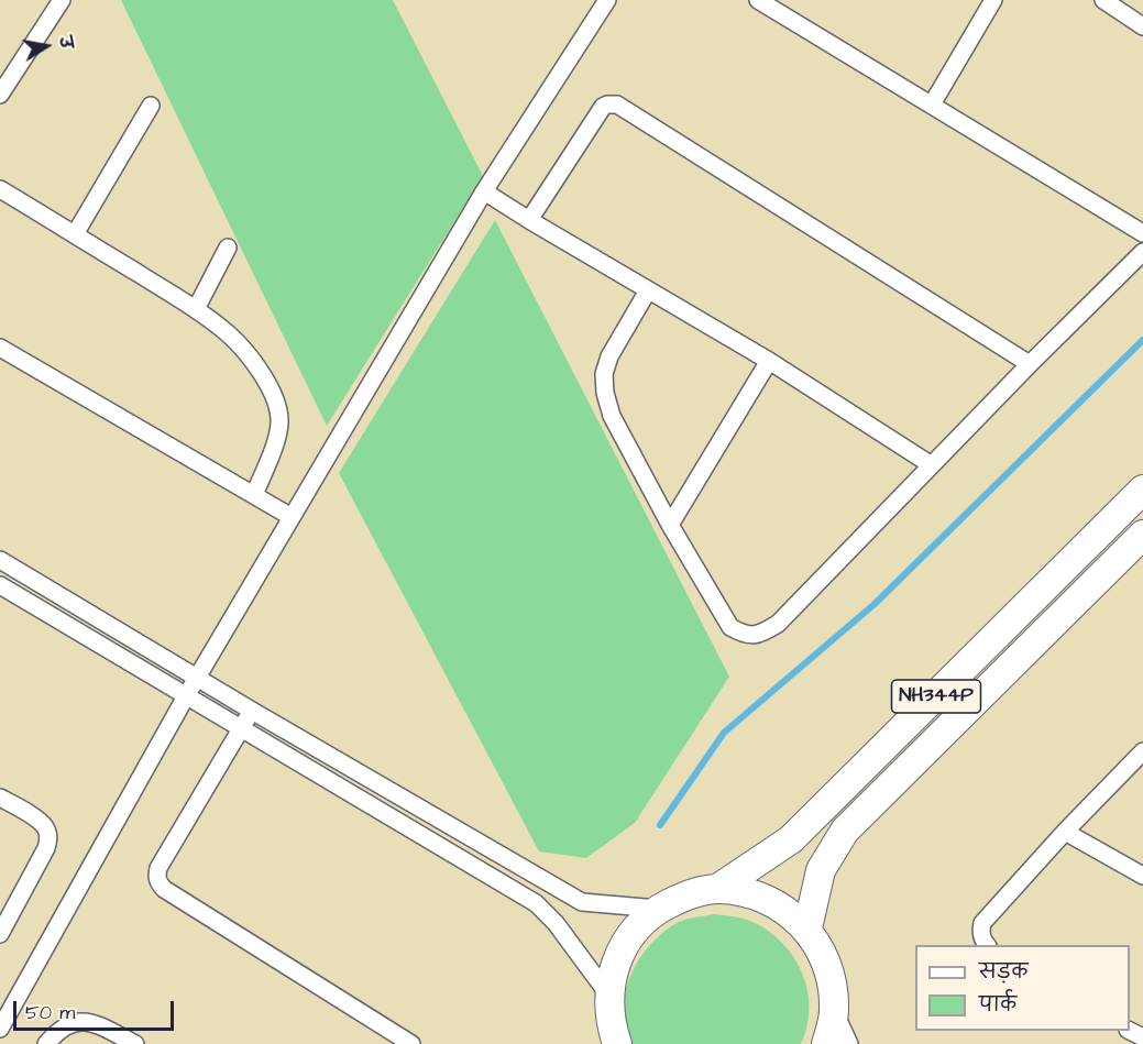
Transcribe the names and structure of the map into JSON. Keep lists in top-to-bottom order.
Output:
{
  "streets": {
    "highway": ["NH344P"]
  },
  "legend": ["सड़क", "पार्क"],
  "scale_bar": "50 m",
  "north": "right"
}
